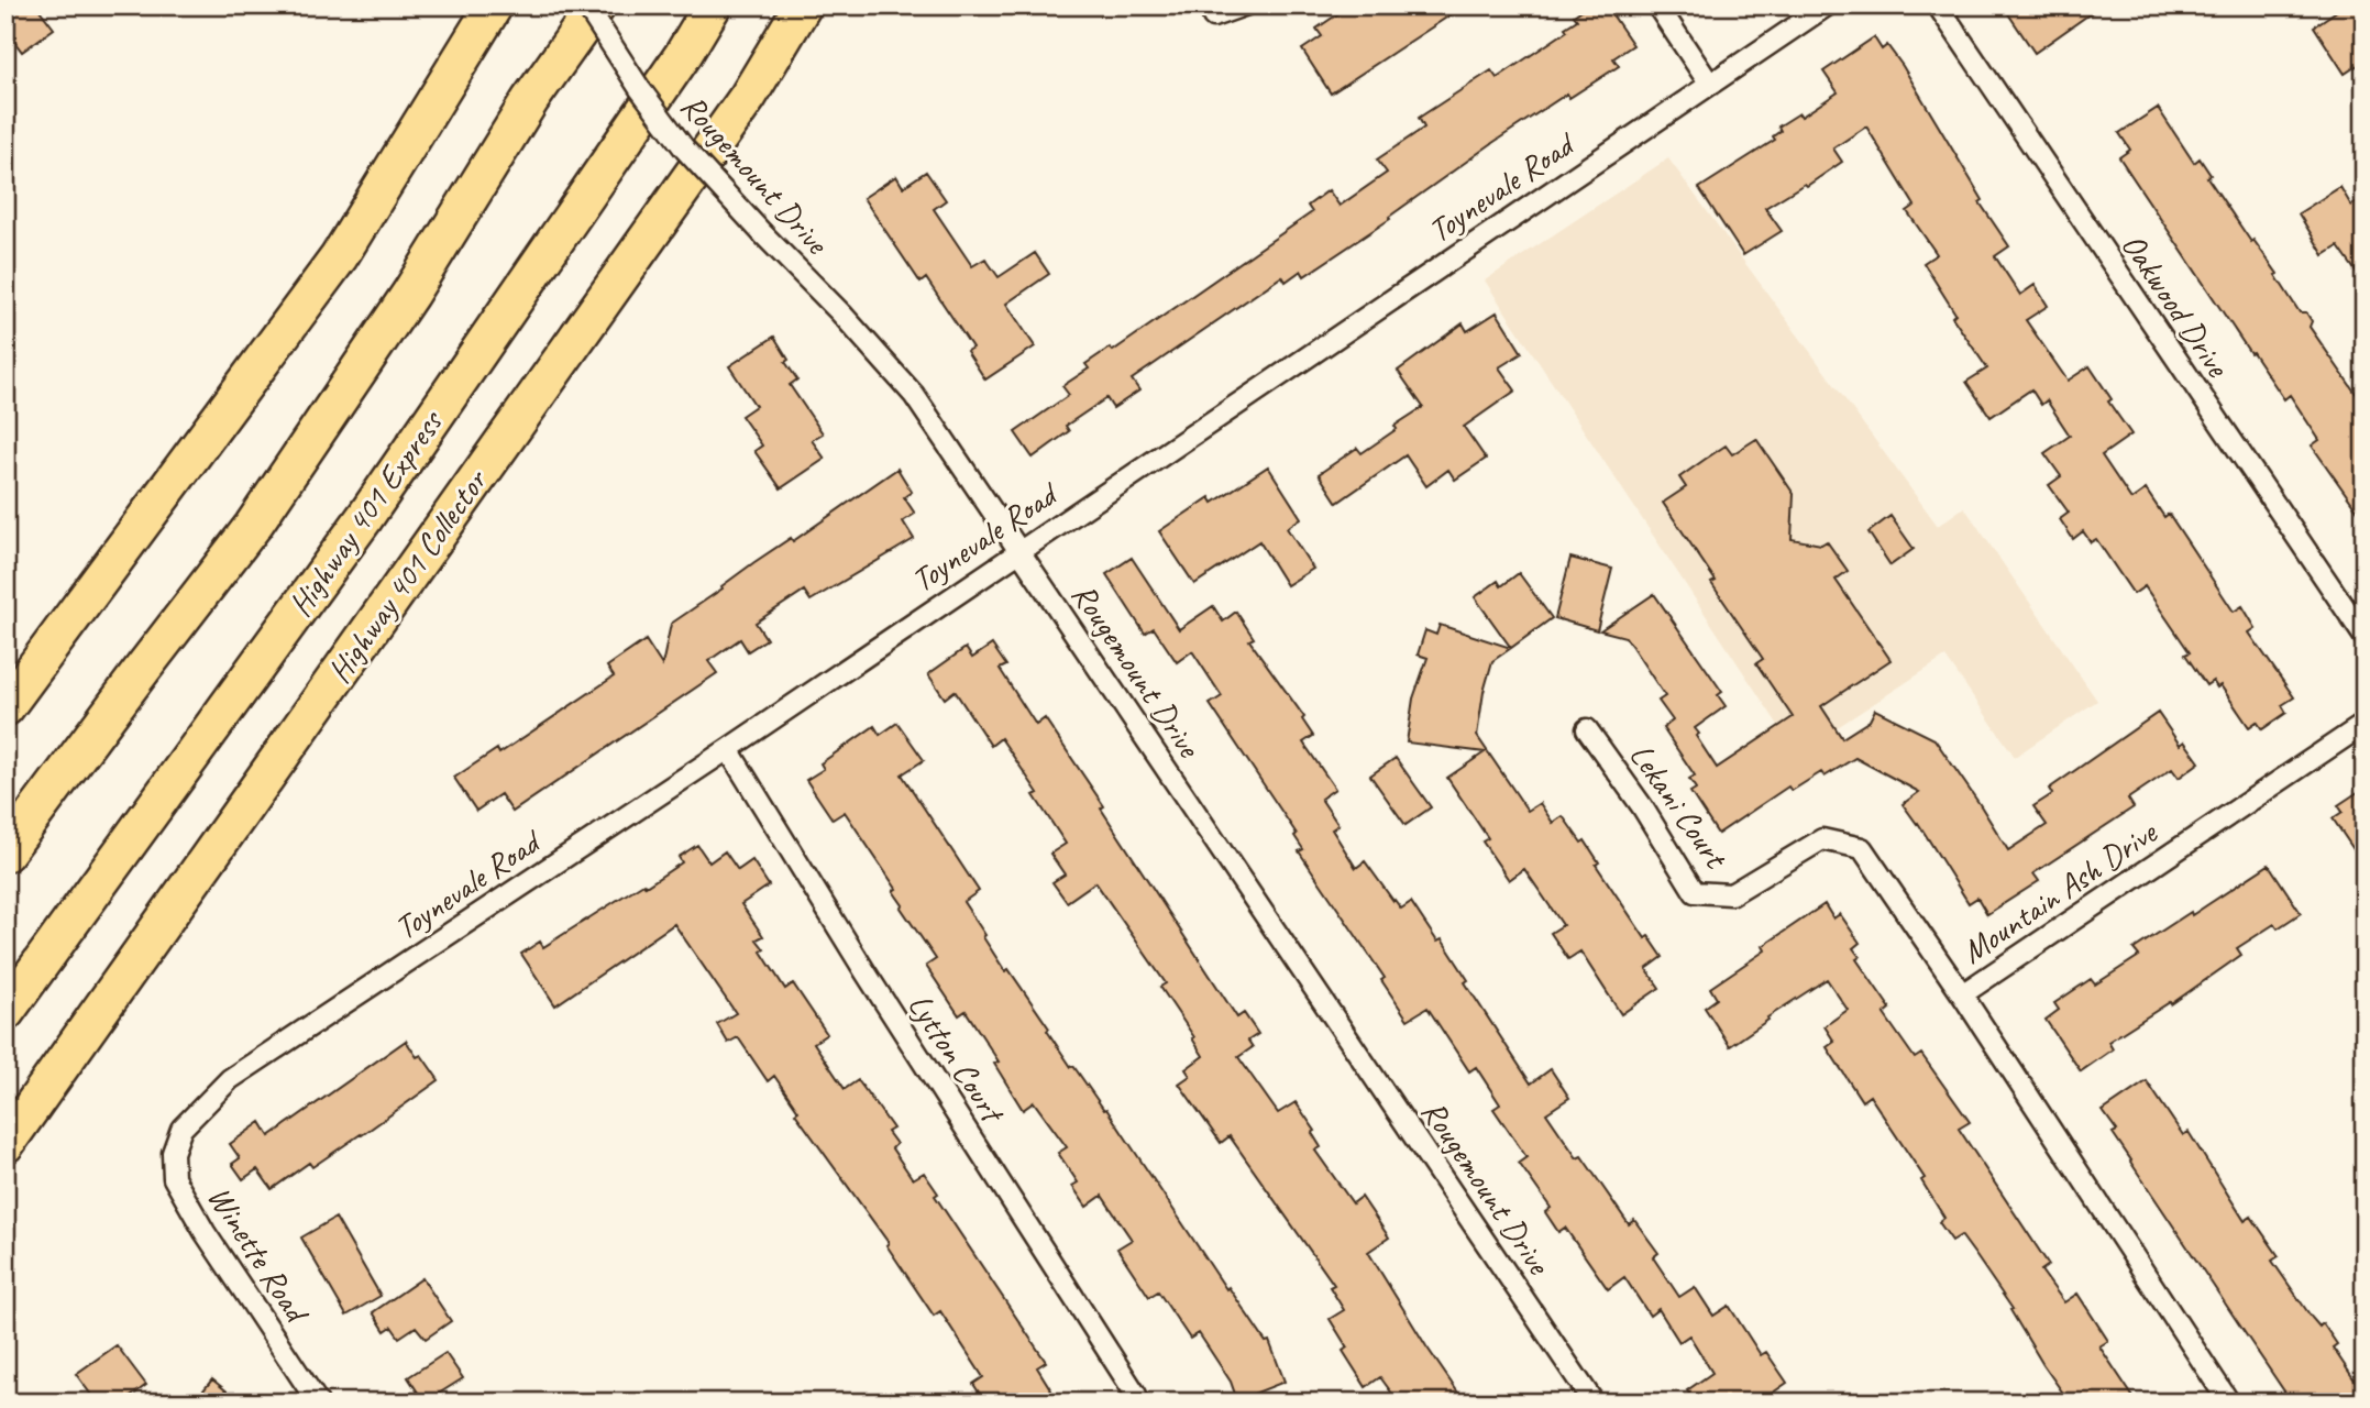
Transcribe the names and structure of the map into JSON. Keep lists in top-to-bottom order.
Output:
{
  "streets": {
    "highway": ["Highway 401 Express", "Highway 401 Collector"],
    "street": [
      "Rougemount Drive",
      "Toynevale Road",
      "Oakwood Drive",
      "Lekani Court",
      "Mountain Ash Drive",
      "Lytton Court",
      "Winette Road"
    ]
  },
  "crossings": [
    ["Rougemount Drive", "Toynevale Road"],
    ["Toynevale Road", "Lytton Court"],
    ["Toynevale Road", "Winette Road"],
    ["Lekani Court", "Mountain Ash Drive"]
  ]
}
